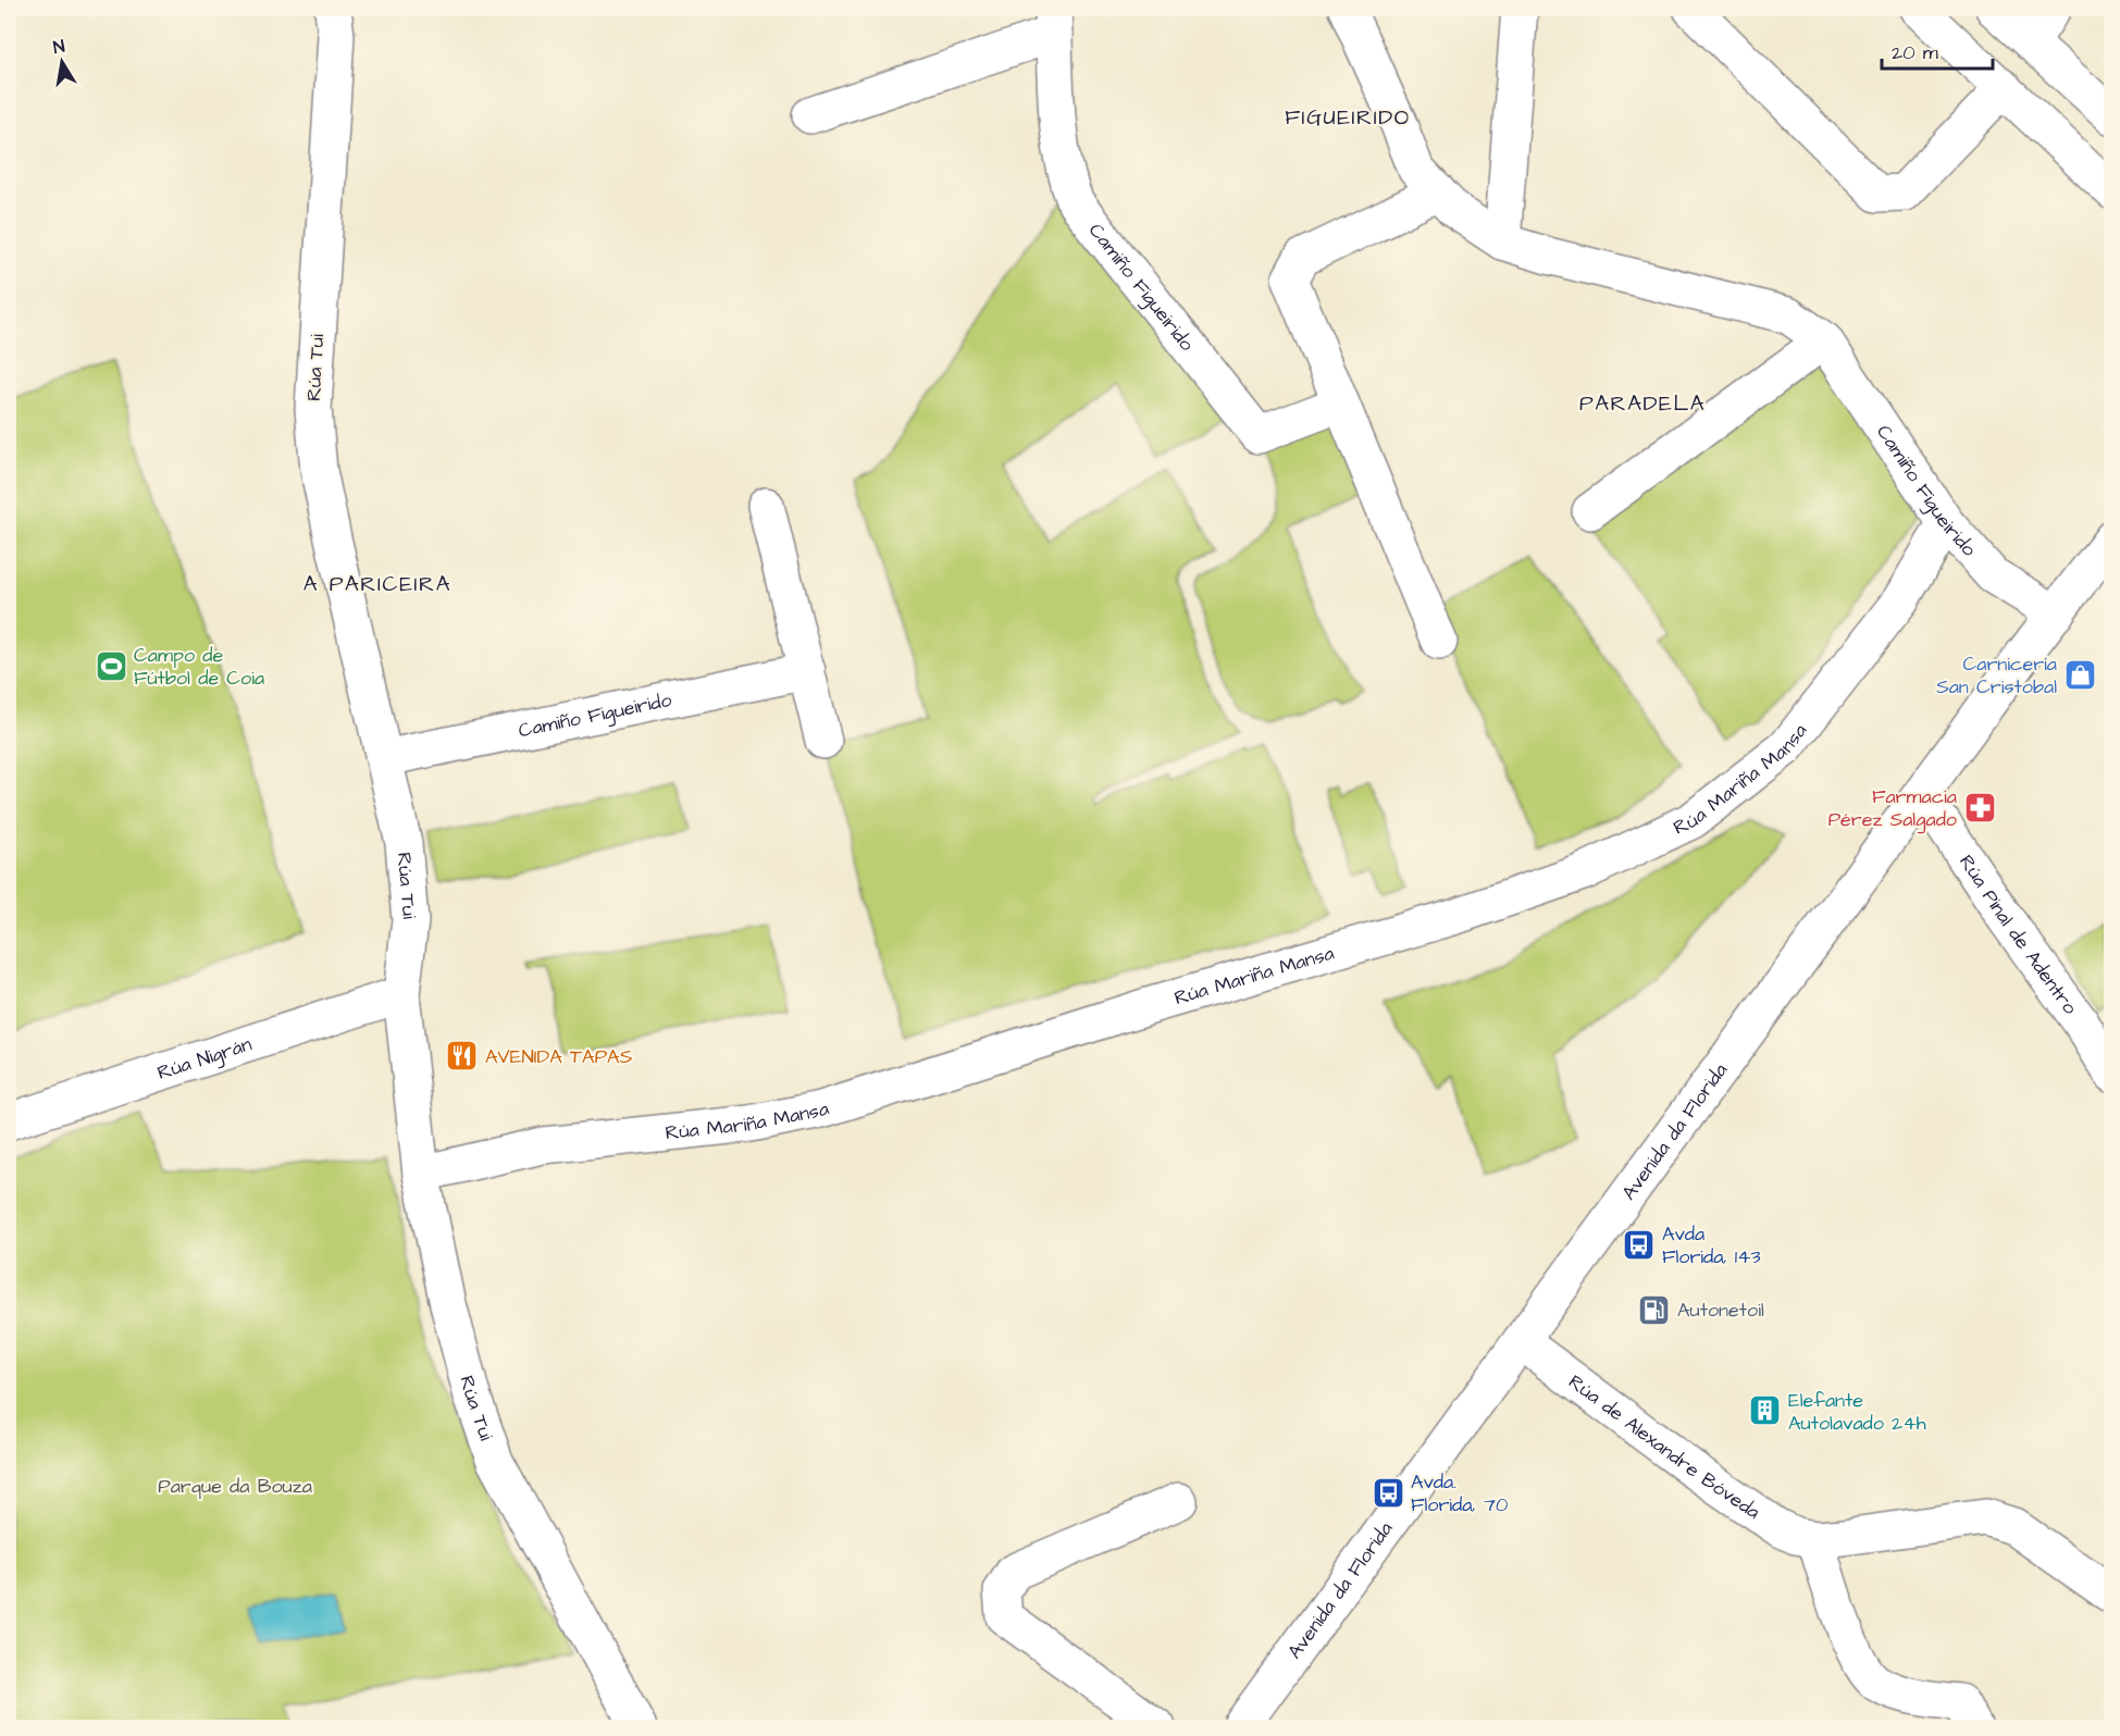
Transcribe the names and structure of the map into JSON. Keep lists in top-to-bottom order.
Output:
{
  "streets": {
    "street": [
      "Camiño Figueirido",
      "Rúa Tui",
      "Rúa Mariña Mansa",
      "Rúa Pinal de Adentro",
      "Rúa Nigrán",
      "Avenida da Florida",
      "Rúa de Alexandre Bóveda"
    ]
  },
  "crossings": [
    ["Camiño Figueirido", "Rúa Tui"],
    ["Camiño Figueirido", "Rúa Mariña Mansa"],
    ["Camiño Figueirido", "Avenida da Florida"],
    ["Rúa Tui", "Rúa Mariña Mansa"],
    ["Rúa Tui", "Rúa Nigrán"],
    ["Rúa Pinal de Adentro", "Avenida da Florida"],
    ["Avenida da Florida", "Rúa de Alexandre Bóveda"]
  ],
  "districts": ["FIGUEIRIDO", "PARADELA", "A PARICEIRA"],
  "parks": ["Parque da Bouza"],
  "places": {
    "sports": ["Campo de Fútbol de Coia"],
    "shop": ["Carnicería San Cristobal"],
    "pharmacy": ["Farmacia Pérez Salgado"],
    "restaurant": ["AVENIDA TAPAS"],
    "bus stop": ["Avda Florida, 143", "Avda. Florida, 70"],
    "fuel station": ["Autonetoil"],
    "building": ["Elefante Autolavado 24h"]
  },
  "scale_bar": "20 m",
  "north": "top"
}
